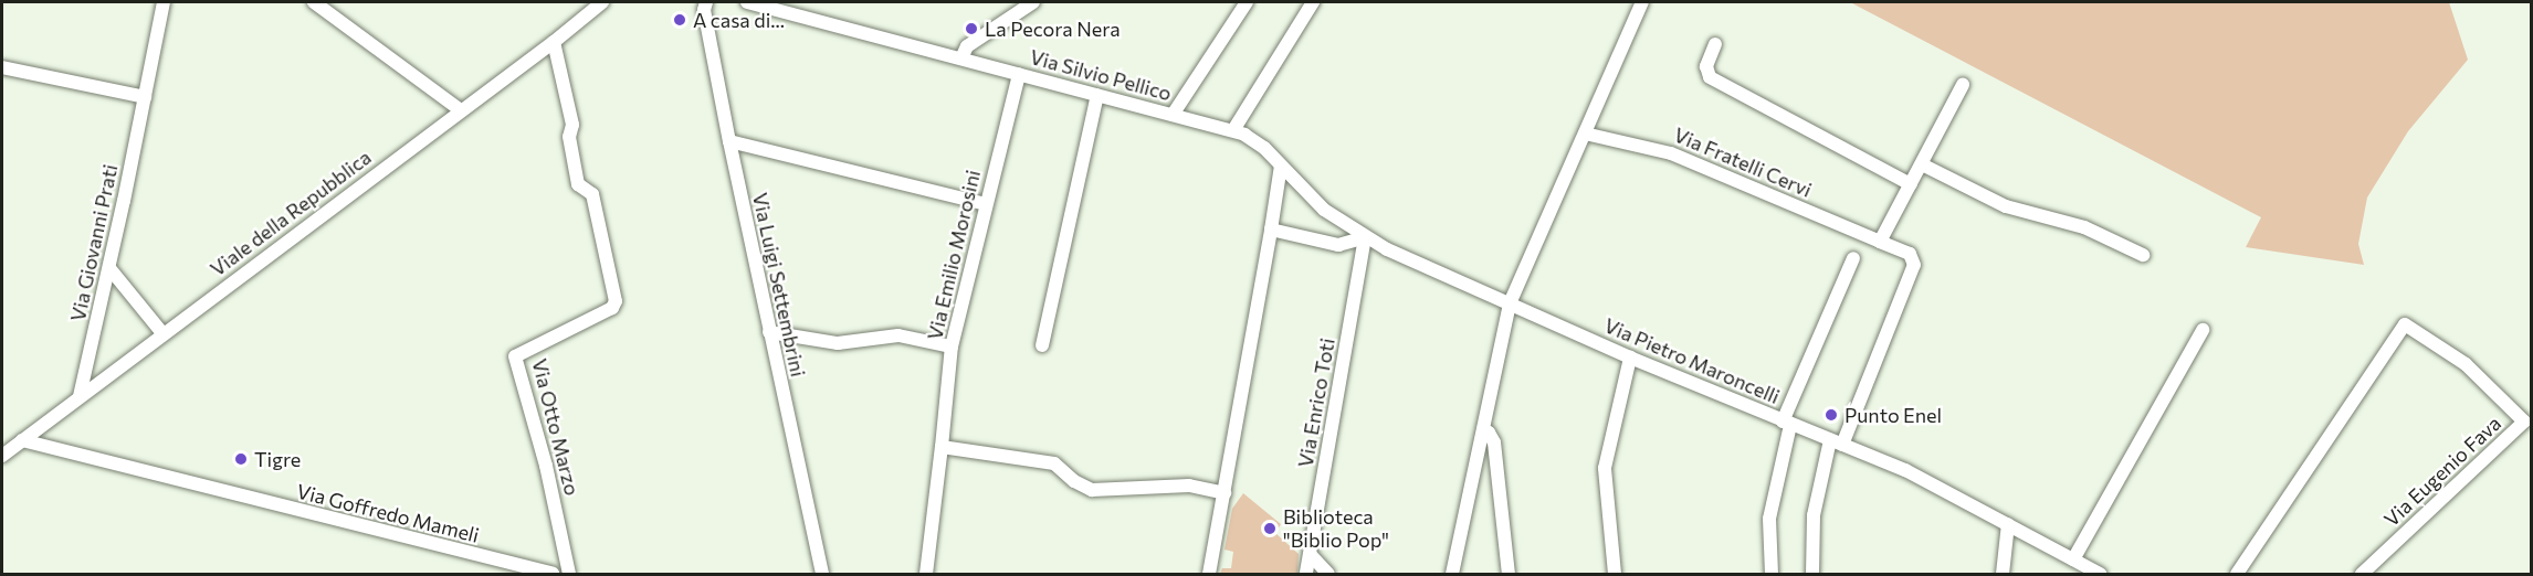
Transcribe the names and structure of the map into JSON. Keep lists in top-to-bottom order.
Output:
{
  "streets": {
    "street": [
      "Via Silvio Pellico",
      "Via Fratelli Cervi",
      "Viale della Repubblica",
      "Via Giovanni Prati",
      "Via Emilio Morosini",
      "Via Luigi Settembrini",
      "Via Pietro Maroncelli",
      "Via Enrico Toti",
      "Via Otto Marzo",
      "Via Eugenio Fava",
      "Via Goffredo Mameli"
    ]
  },
  "crossings": [
    ["Via Silvio Pellico", "Via Emilio Morosini"],
    ["Via Silvio Pellico", "Via Pietro Maroncelli"],
    ["Via Fratelli Cervi", "Via Pietro Maroncelli"],
    ["Viale della Repubblica", "Via Giovanni Prati"],
    ["Viale della Repubblica", "Via Otto Marzo"],
    ["Viale della Repubblica", "Via Goffredo Mameli"],
    ["Via Pietro Maroncelli", "Via Enrico Toti"]
  ],
  "places": [
    "A casa di...",
    "La Pecora Nera",
    "Punto Enel",
    "Tigre",
    "Biblioteca \"Biblio Pop\""
  ]
}
